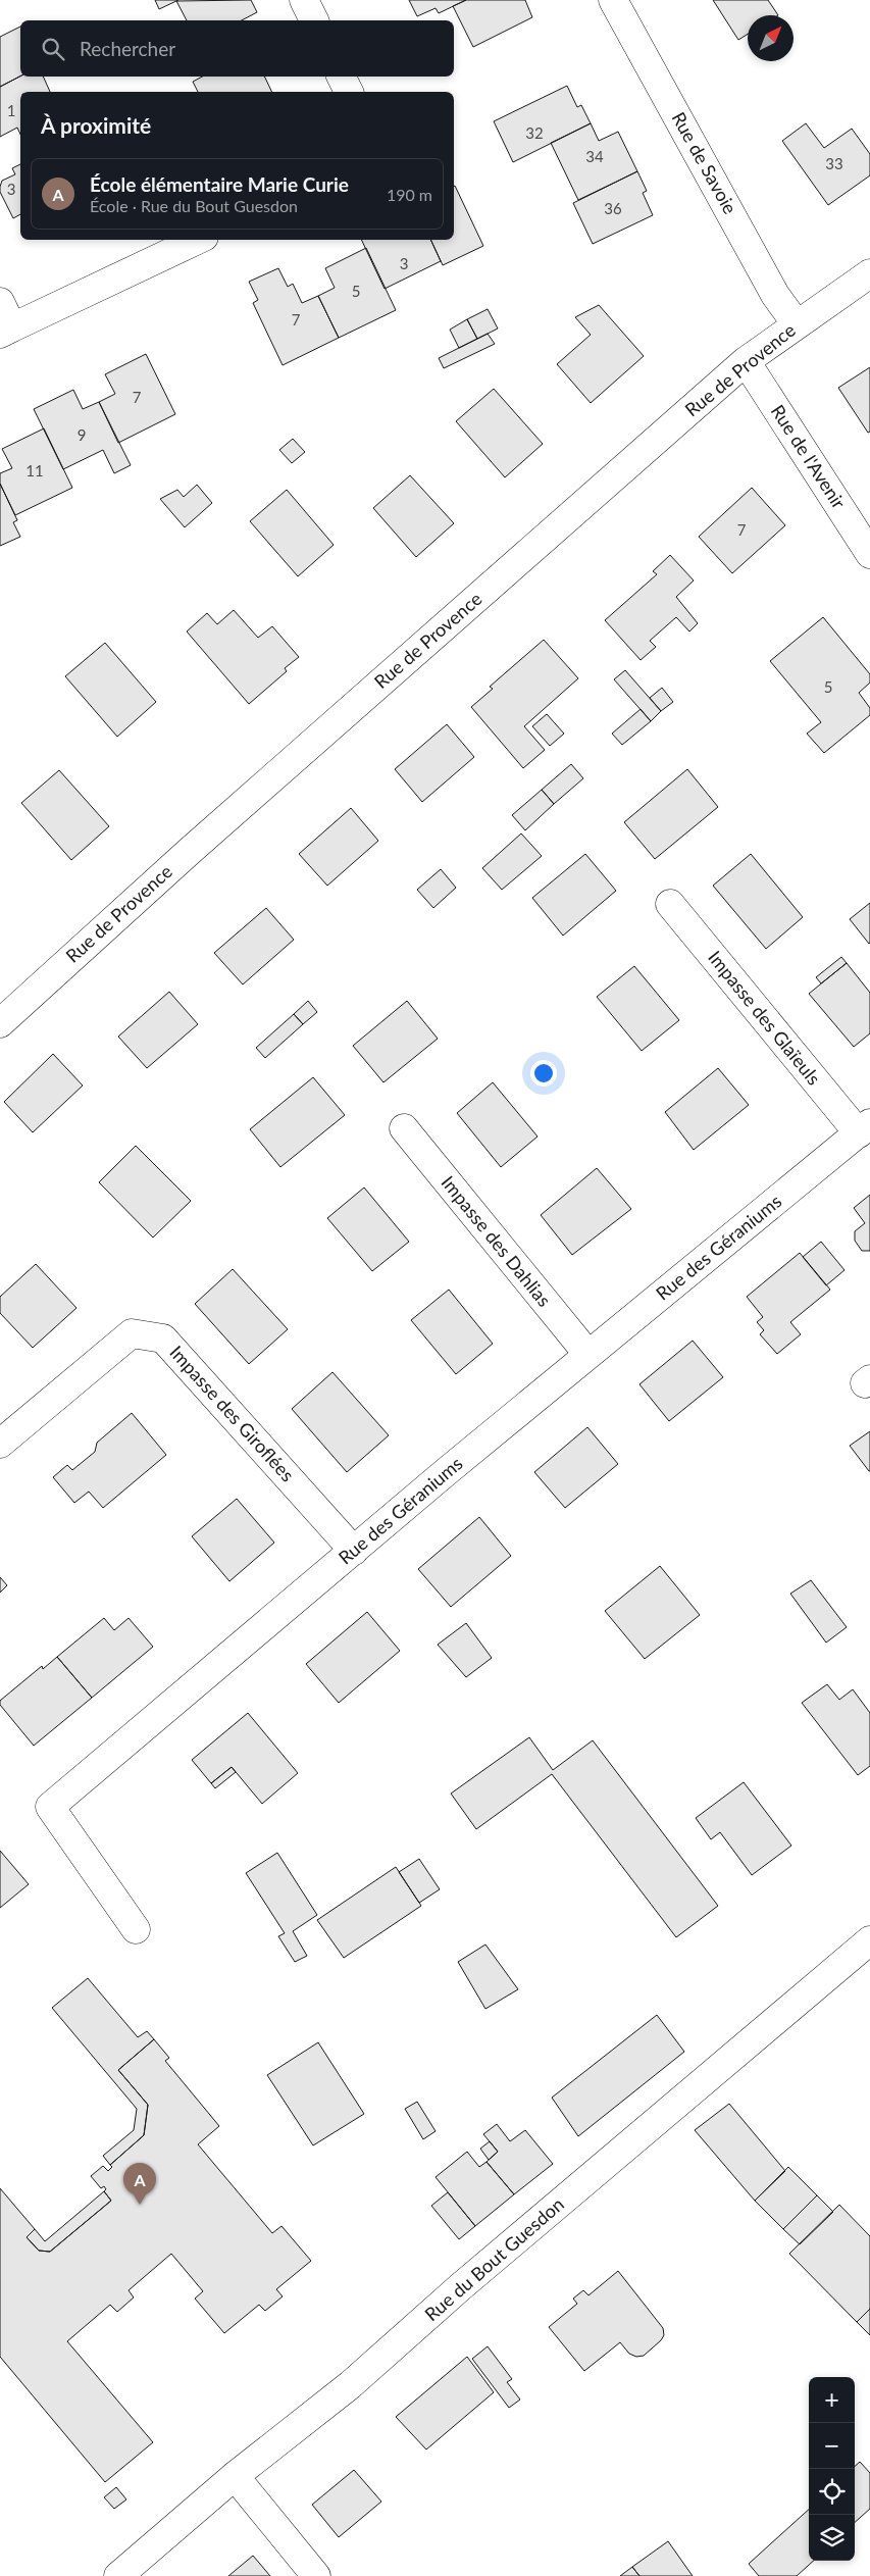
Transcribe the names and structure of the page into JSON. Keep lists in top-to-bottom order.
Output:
{
  "streets": {
    "street": [
      "Rue de Savoie",
      "Rue de Provence",
      "Rue de l'Avenir",
      "Impasse des Glaïeuls",
      "Impasse des Dahlias",
      "Rue des Géraniums",
      "Impasse des Giroflées",
      "Rue du Bout Guesdon"
    ]
  },
  "crossings": [
    ["Rue de Savoie", "Rue de Provence"],
    ["Rue de Provence", "Rue de l'Avenir"],
    ["Impasse des Glaïeuls", "Rue des Géraniums"],
    ["Impasse des Dahlias", "Rue des Géraniums"],
    ["Rue des Géraniums", "Impasse des Giroflées"]
  ],
  "house_numbers": [
    "1",
    "32",
    "34",
    "33",
    "3",
    "36",
    "3",
    "5",
    "7",
    "7",
    "9",
    "11",
    "7",
    "5"
  ],
  "north": "top right",
  "page": {
    "search": "Rechercher",
    "heading": "À proximité",
    "list": [
      {
        "mark": "A",
        "name": "École élémentaire Marie Curie",
        "note": "École · Rue du Bout Guesdon",
        "value": "190 m"
      }
    ],
    "pins": "A",
    "map_buttons": ["+", "−"]
  }
}
